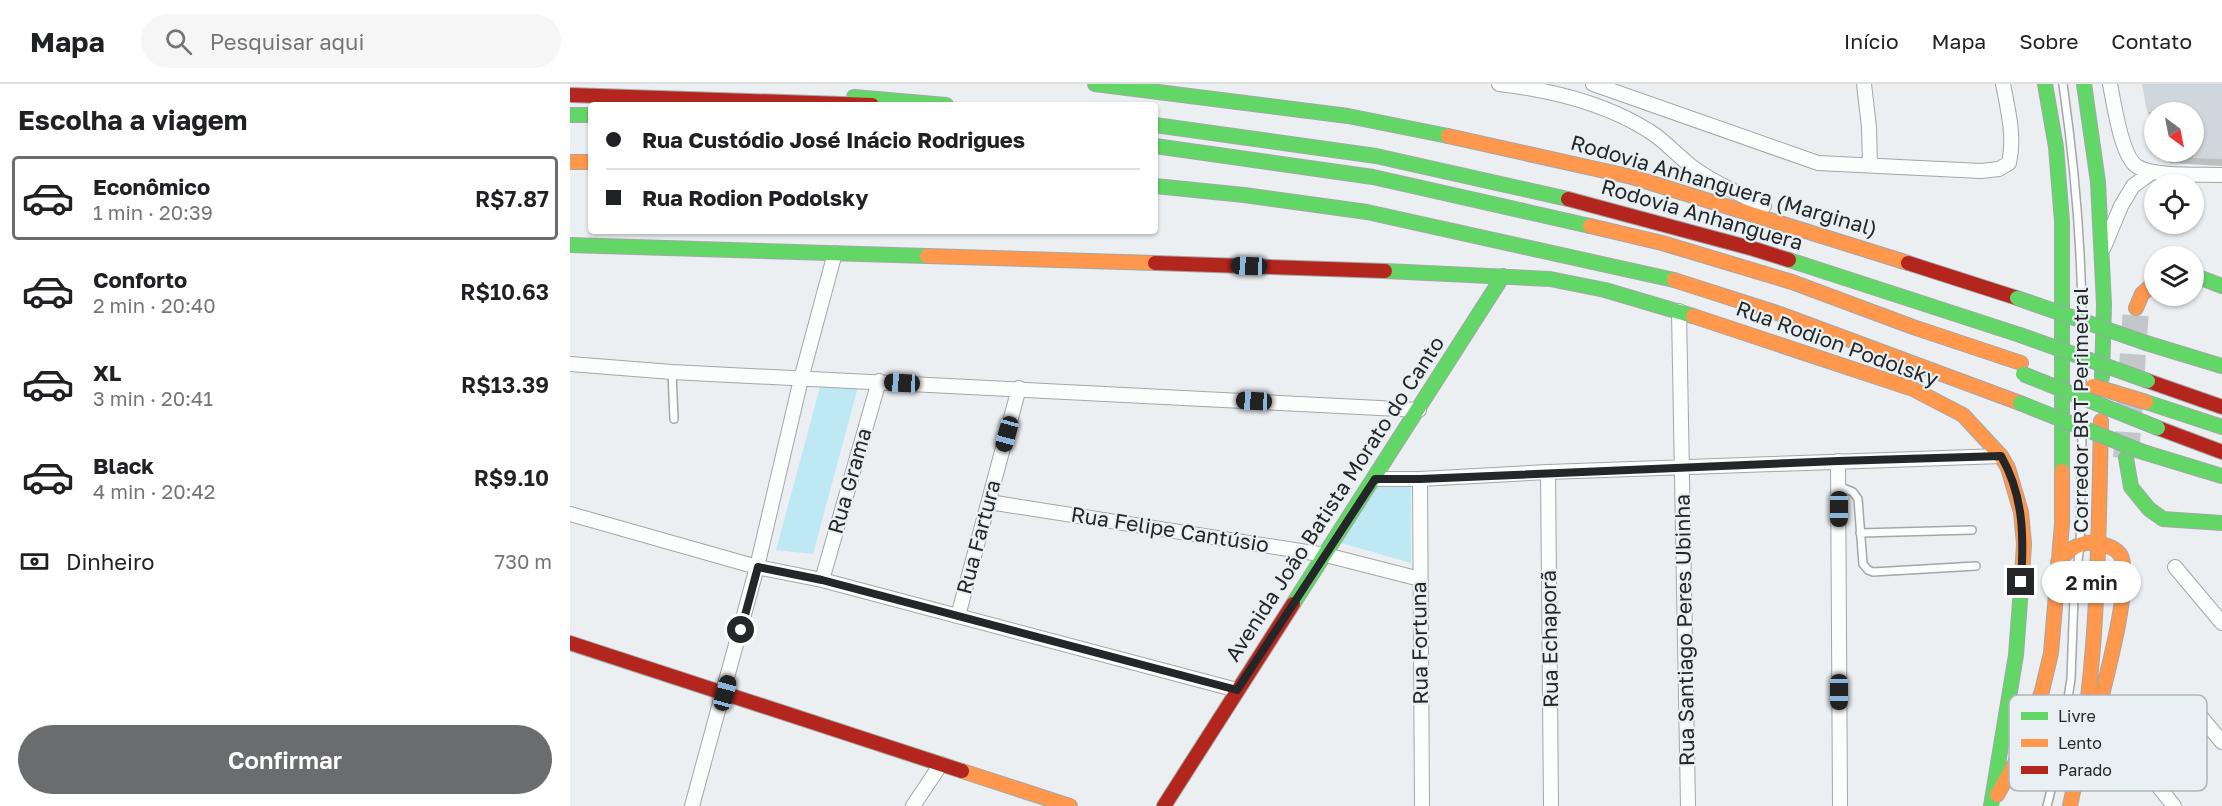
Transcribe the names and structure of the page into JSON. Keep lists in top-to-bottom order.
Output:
{
  "streets": {
    "main road": [
      "Rodovia Anhanguera (Marginal)",
      "Rodovia Anhanguera",
      "Rua Rodion Podolsky",
      "Avenida João Batista Morato do Canto"
    ],
    "street": [
      "Rua Grama",
      "Rua Felipe Cantúsio",
      "Rua Fartura",
      "Rua Santiago Peres Ubinha",
      "Rua Echaporã",
      "Rua Fortuna"
    ],
    "lane": ["Corredor BRT Perimetral"]
  },
  "crossings": [
    ["Rua Rodion Podolsky", "Avenida João Batista Morato do Canto"],
    ["Rua Rodion Podolsky", "Rua Santiago Peres Ubinha"],
    ["Avenida João Batista Morato do Canto", "Rua Felipe Cantúsio"],
    ["Rua Felipe Cantúsio", "Rua Fartura"],
    ["Rua Felipe Cantúsio", "Rua Fortuna"]
  ],
  "legend": ["Livre", "Lento", "Parado"],
  "north": "bottom right",
  "page": {
    "header": "Mapa",
    "search": "Pesquisar aqui",
    "nav": [
      "Início",
      "Mapa",
      "Sobre",
      "Contato"
    ],
    "heading": "Escolha a viagem",
    "banner": ["Rua Custódio José Inácio Rodrigues", "Rua Rodion Podolsky"],
    "list": [
      {
        "name": "Econômico",
        "note": "1 min · 20:39",
        "value": "R$7.87"
      },
      {
        "name": "Conforto",
        "note": "2 min · 20:40",
        "value": "R$10.63"
      },
      {
        "name": "XL",
        "note": "3 min · 20:41",
        "value": "R$13.39"
      },
      {
        "name": "Black",
        "note": "4 min · 20:42",
        "value": "R$9.10"
      }
    ],
    "pay": ["Dinheiro", "730 m"],
    "bubble": "2 min",
    "buttons": "Confirmar"
  }
}
